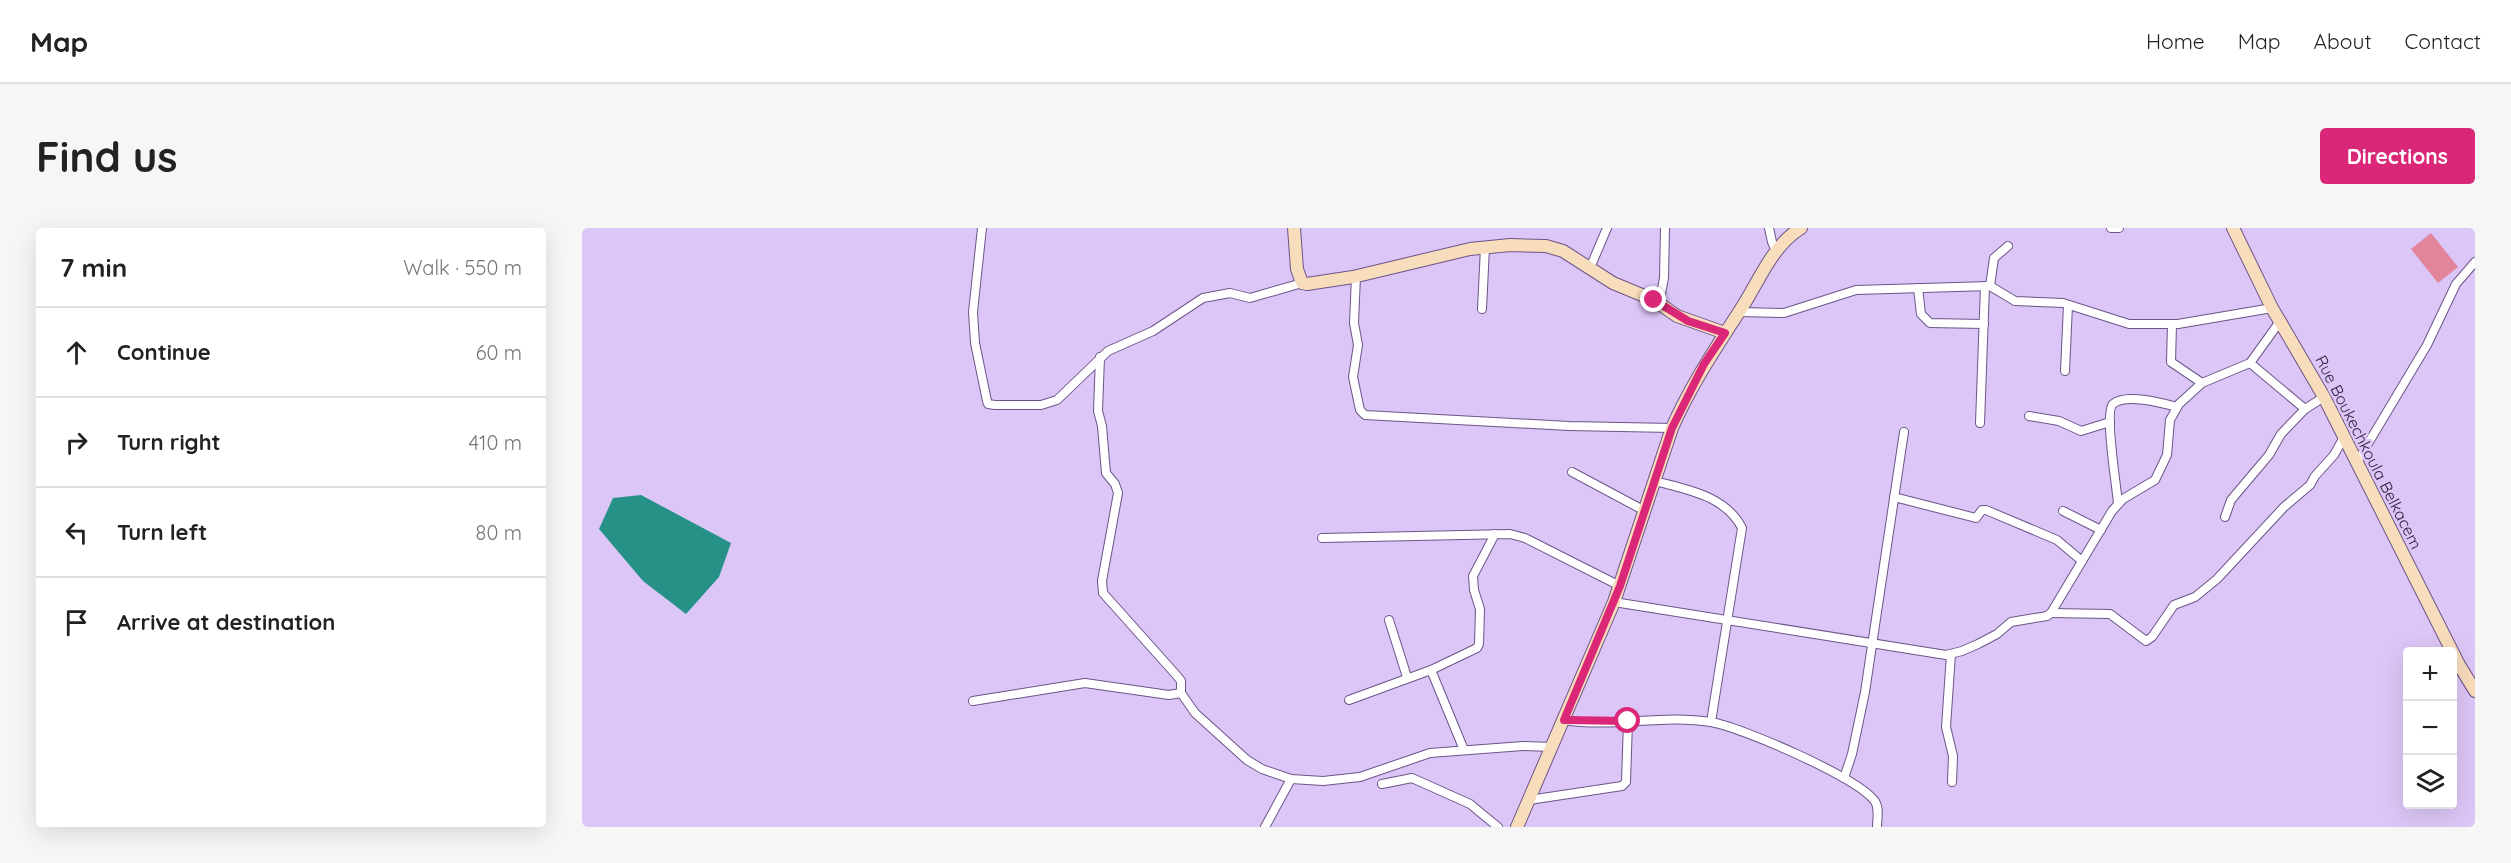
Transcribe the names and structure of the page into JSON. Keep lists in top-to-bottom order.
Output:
{
  "streets": {
    "street": ["Rue Boukechkoula Belkacem"]
  },
  "page": {
    "header": "Map",
    "nav": [
      "Home",
      "Map",
      "About",
      "Contact"
    ],
    "buttons": "Directions",
    "title": "Find us",
    "heading": ["7 min", "Walk · 550 m"],
    "list": [
      ["Continue", "60 m"],
      ["Turn right", "410 m"],
      ["Turn left", "80 m"],
      "Arrive at destination"
    ],
    "map_buttons": ["+", "−"]
  }
}
